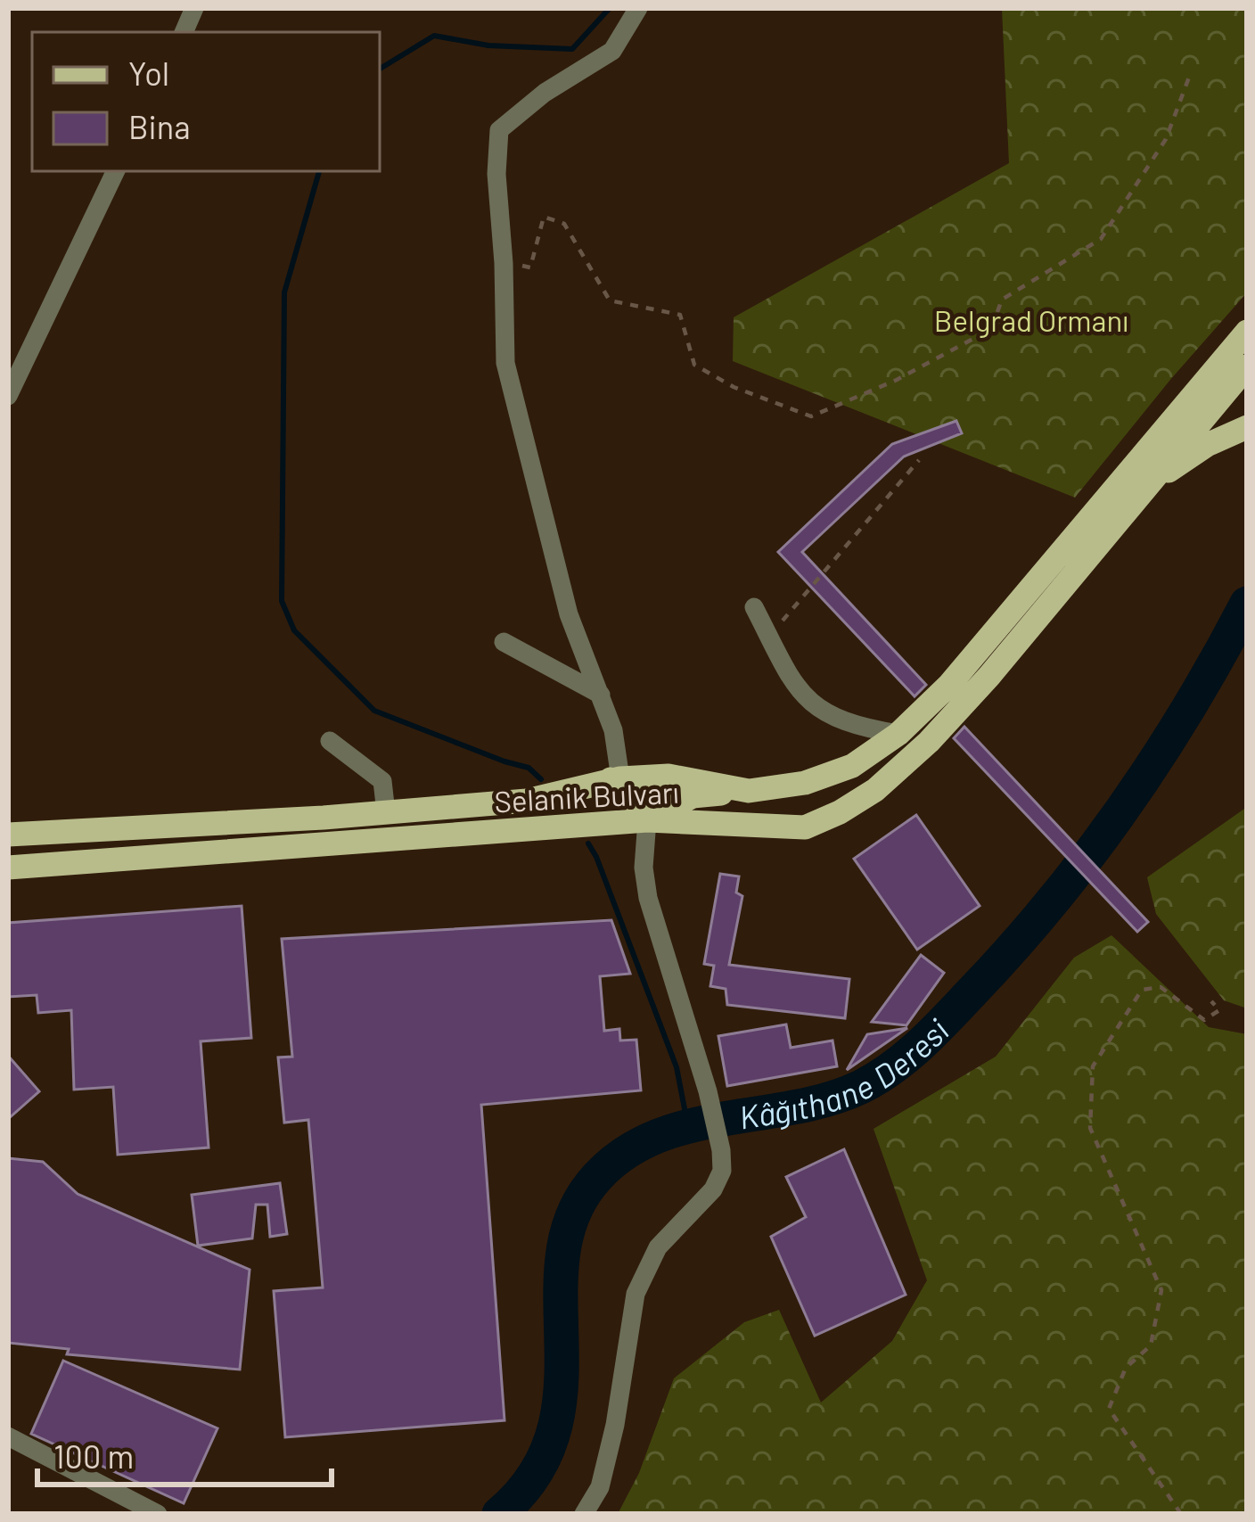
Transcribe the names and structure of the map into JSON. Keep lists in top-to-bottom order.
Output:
{
  "streets": {
    "main road": ["Selanik Bulvarı"]
  },
  "water": ["Kâğıthane Deresi"],
  "parks": ["Belgrad Ormanı"],
  "legend": ["Yol", "Bina"],
  "scale_bar": "100 m"
}
